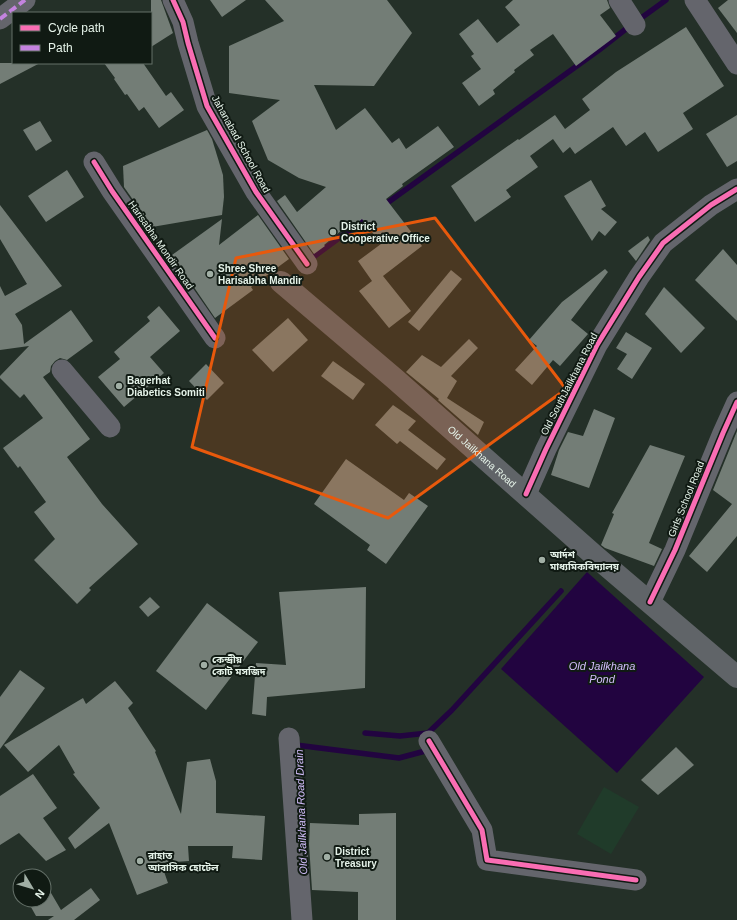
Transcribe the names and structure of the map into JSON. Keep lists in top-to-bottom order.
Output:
{
  "streets": {
    "main road": ["Old Jailkhana Road"],
    "street": [
      "Jahanabad School Road",
      "Harisabha Mondir Road",
      "Old SouthJailkhana Road",
      "Girls School Road"
    ]
  },
  "crossings": [
    ["Old SouthJailkhana Road", "Old Jailkhana Road"],
    ["Old Jailkhana Road", "Girls School Road"]
  ],
  "water": ["Old Jailkhana Pond", "Old Jailkhana Road Drain"],
  "places": [
    "District Cooperative Office",
    "Shree Shree Harisabha Mandir",
    "Bagerhat Diabetics Somiti",
    "আর্দশ মাধ্যমিকবিদ্যালয়",
    "কেন্দ্রীয় কোট মসজিদ",
    "District Treasury",
    "রাহাত আবাসিক হোটেল"
  ],
  "legend": ["Cycle path", "Path"],
  "north": "bottom right"
}
